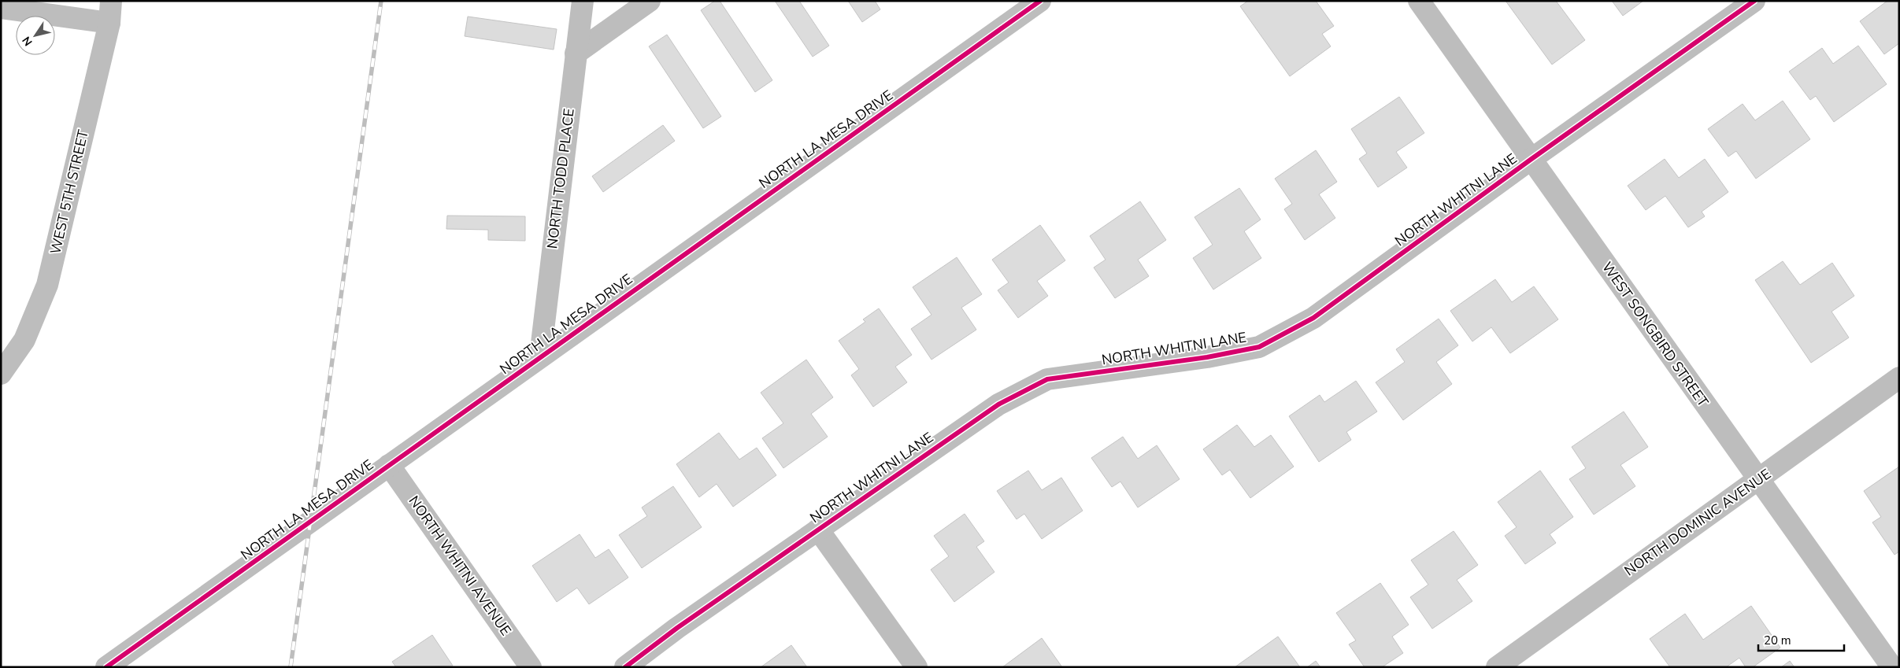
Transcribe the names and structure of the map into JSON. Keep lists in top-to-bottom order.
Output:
{
  "streets": {
    "street": [
      "NORTH LA MESA DRIVE",
      "NORTH TODD PLACE",
      "WEST 5TH STREET",
      "NORTH WHITNI LANE",
      "WEST SONGBIRD STREET",
      "NORTH DOMINIC AVENUE",
      "NORTH WHITNI AVENUE"
    ]
  },
  "crossings": [
    ["NORTH LA MESA DRIVE", "NORTH TODD PLACE"],
    ["NORTH LA MESA DRIVE", "NORTH WHITNI AVENUE"],
    ["NORTH WHITNI LANE", "WEST SONGBIRD STREET"],
    ["WEST SONGBIRD STREET", "NORTH DOMINIC AVENUE"]
  ],
  "scale_bar": "20 m",
  "north": "bottom left"
}
